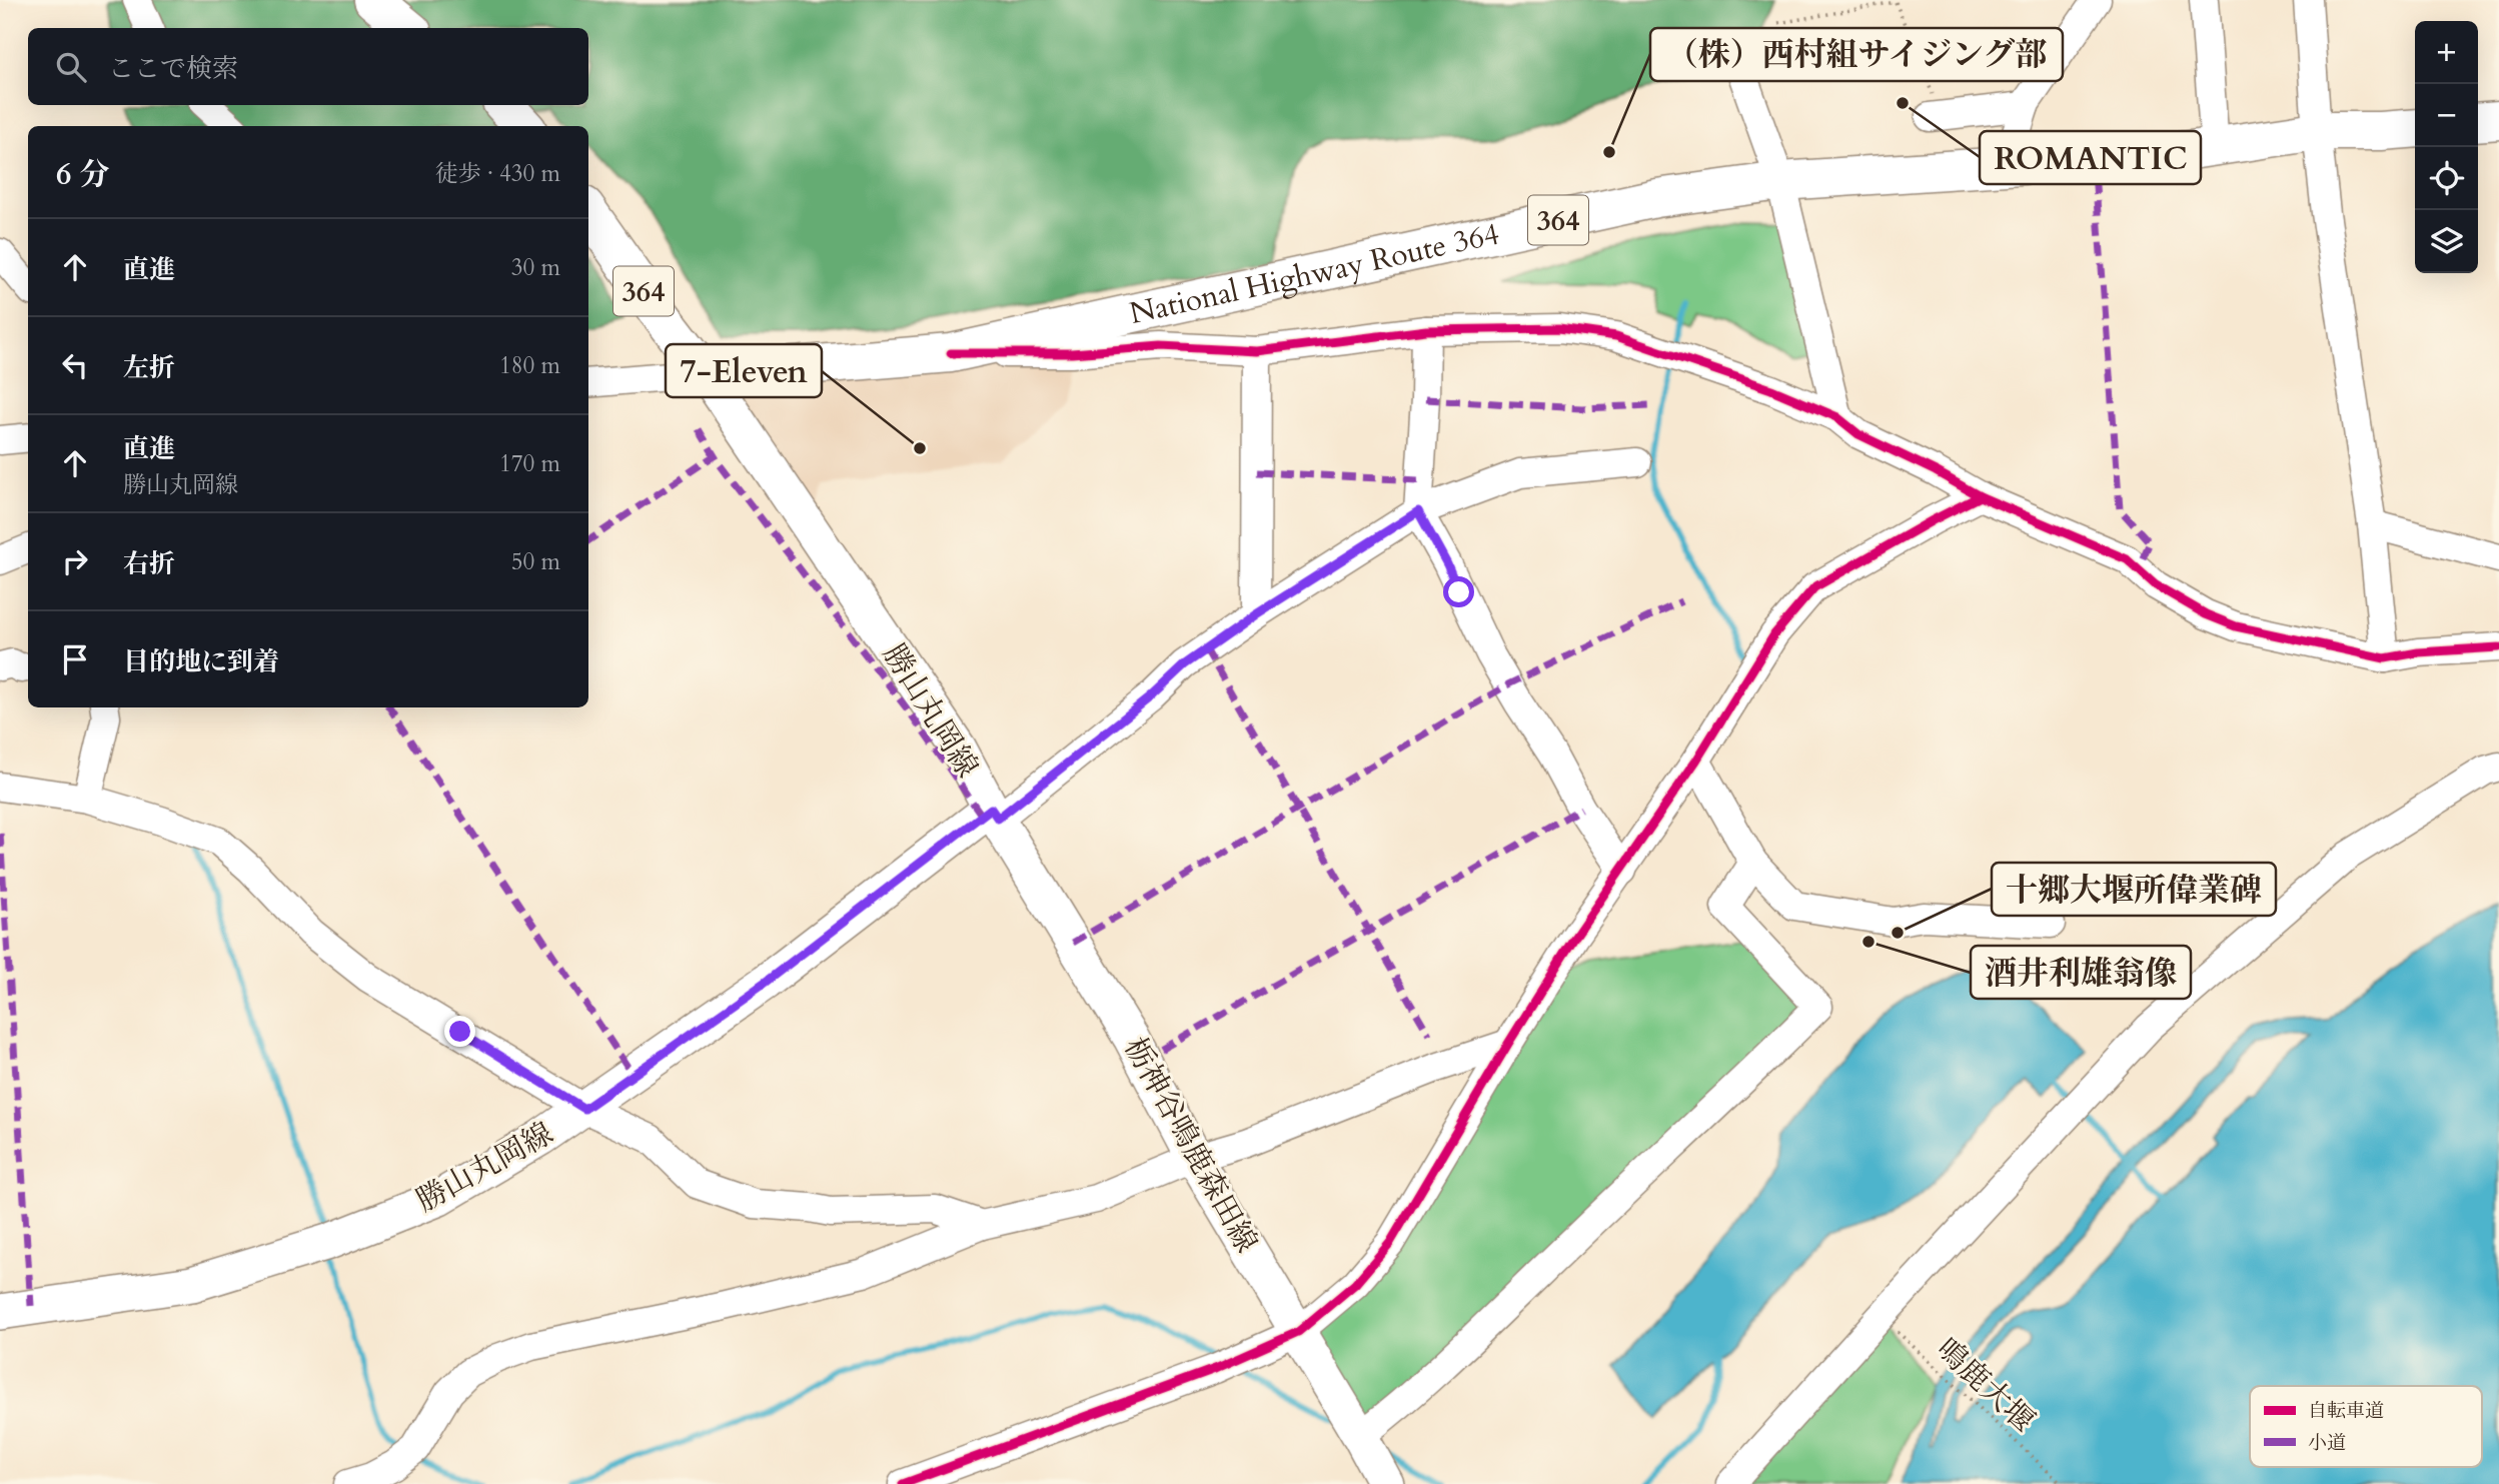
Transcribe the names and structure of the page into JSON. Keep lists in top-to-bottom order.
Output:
{
  "streets": {
    "highway": ["364", "National Highway Route 364"],
    "main road": ["勝山丸岡線", "栃神谷鳴鹿森田線"],
    "path": ["鳴鹿大堰"]
  },
  "crossings": [
    ["364", "National Highway Route 364"],
    ["364", "勝山丸岡線"],
    ["National Highway Route 364", "勝山丸岡線"],
    ["勝山丸岡線", "栃神谷鳴鹿森田線"]
  ],
  "places": [
    "ROMANTIC",
    "（株）西村組サイジング部",
    "7-Eleven",
    "十郷大堰所偉業碑",
    "酒井利雄翁像"
  ],
  "legend": ["自転車道", "小道"],
  "page": {
    "map_buttons": ["+", "−"],
    "search": "ここで検索",
    "heading": ["6 分", "徒歩 · 430 m"],
    "list": [
      ["直進", "30 m"],
      ["左折", "180 m"],
      ["直進", "勝山丸岡線", "170 m"],
      ["右折", "50 m"],
      "目的地に到着"
    ]
  }
}
